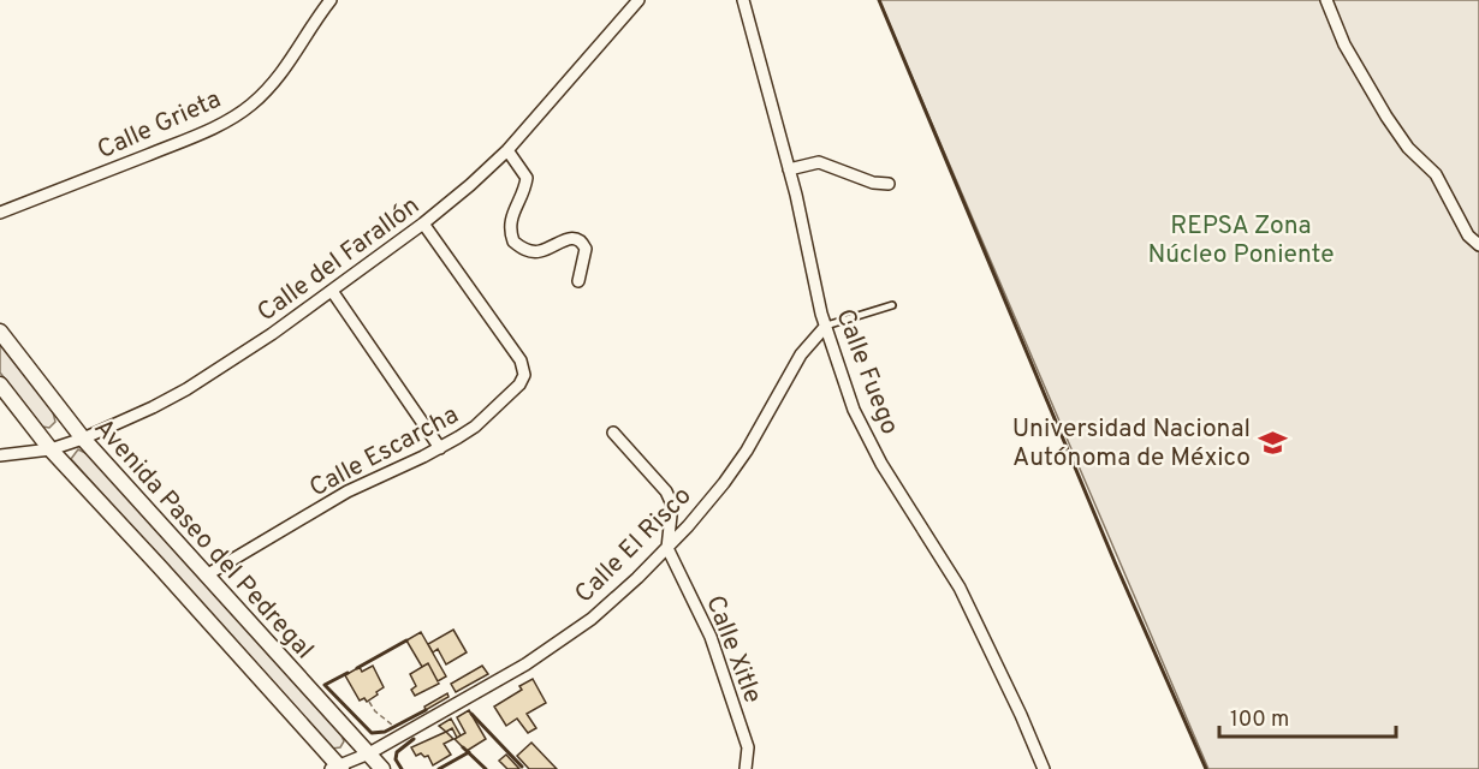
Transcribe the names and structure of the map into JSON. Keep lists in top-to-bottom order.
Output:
{
  "streets": {
    "main road": ["Avenida Paseo del Pedregal"],
    "street": [
      "Calle Grieta",
      "Calle del Farallón",
      "Calle Fuego",
      "Calle Escarcha",
      "Calle El Risco",
      "Calle Xitle"
    ]
  },
  "crossings": [
    ["Calle del Farallón", "Calle Escarcha"],
    ["Calle del Farallón", "Avenida Paseo del Pedregal"],
    ["Calle Fuego", "Calle El Risco"],
    ["Calle Escarcha", "Avenida Paseo del Pedregal"],
    ["Avenida Paseo del Pedregal", "Calle El Risco"],
    ["Calle El Risco", "Calle Xitle"]
  ],
  "parks": ["REPSA Zona Núcleo Poniente"],
  "places": {
    "school or university": ["Universidad Nacional Autónoma de México"]
  },
  "scale_bar": "100 m"
}
